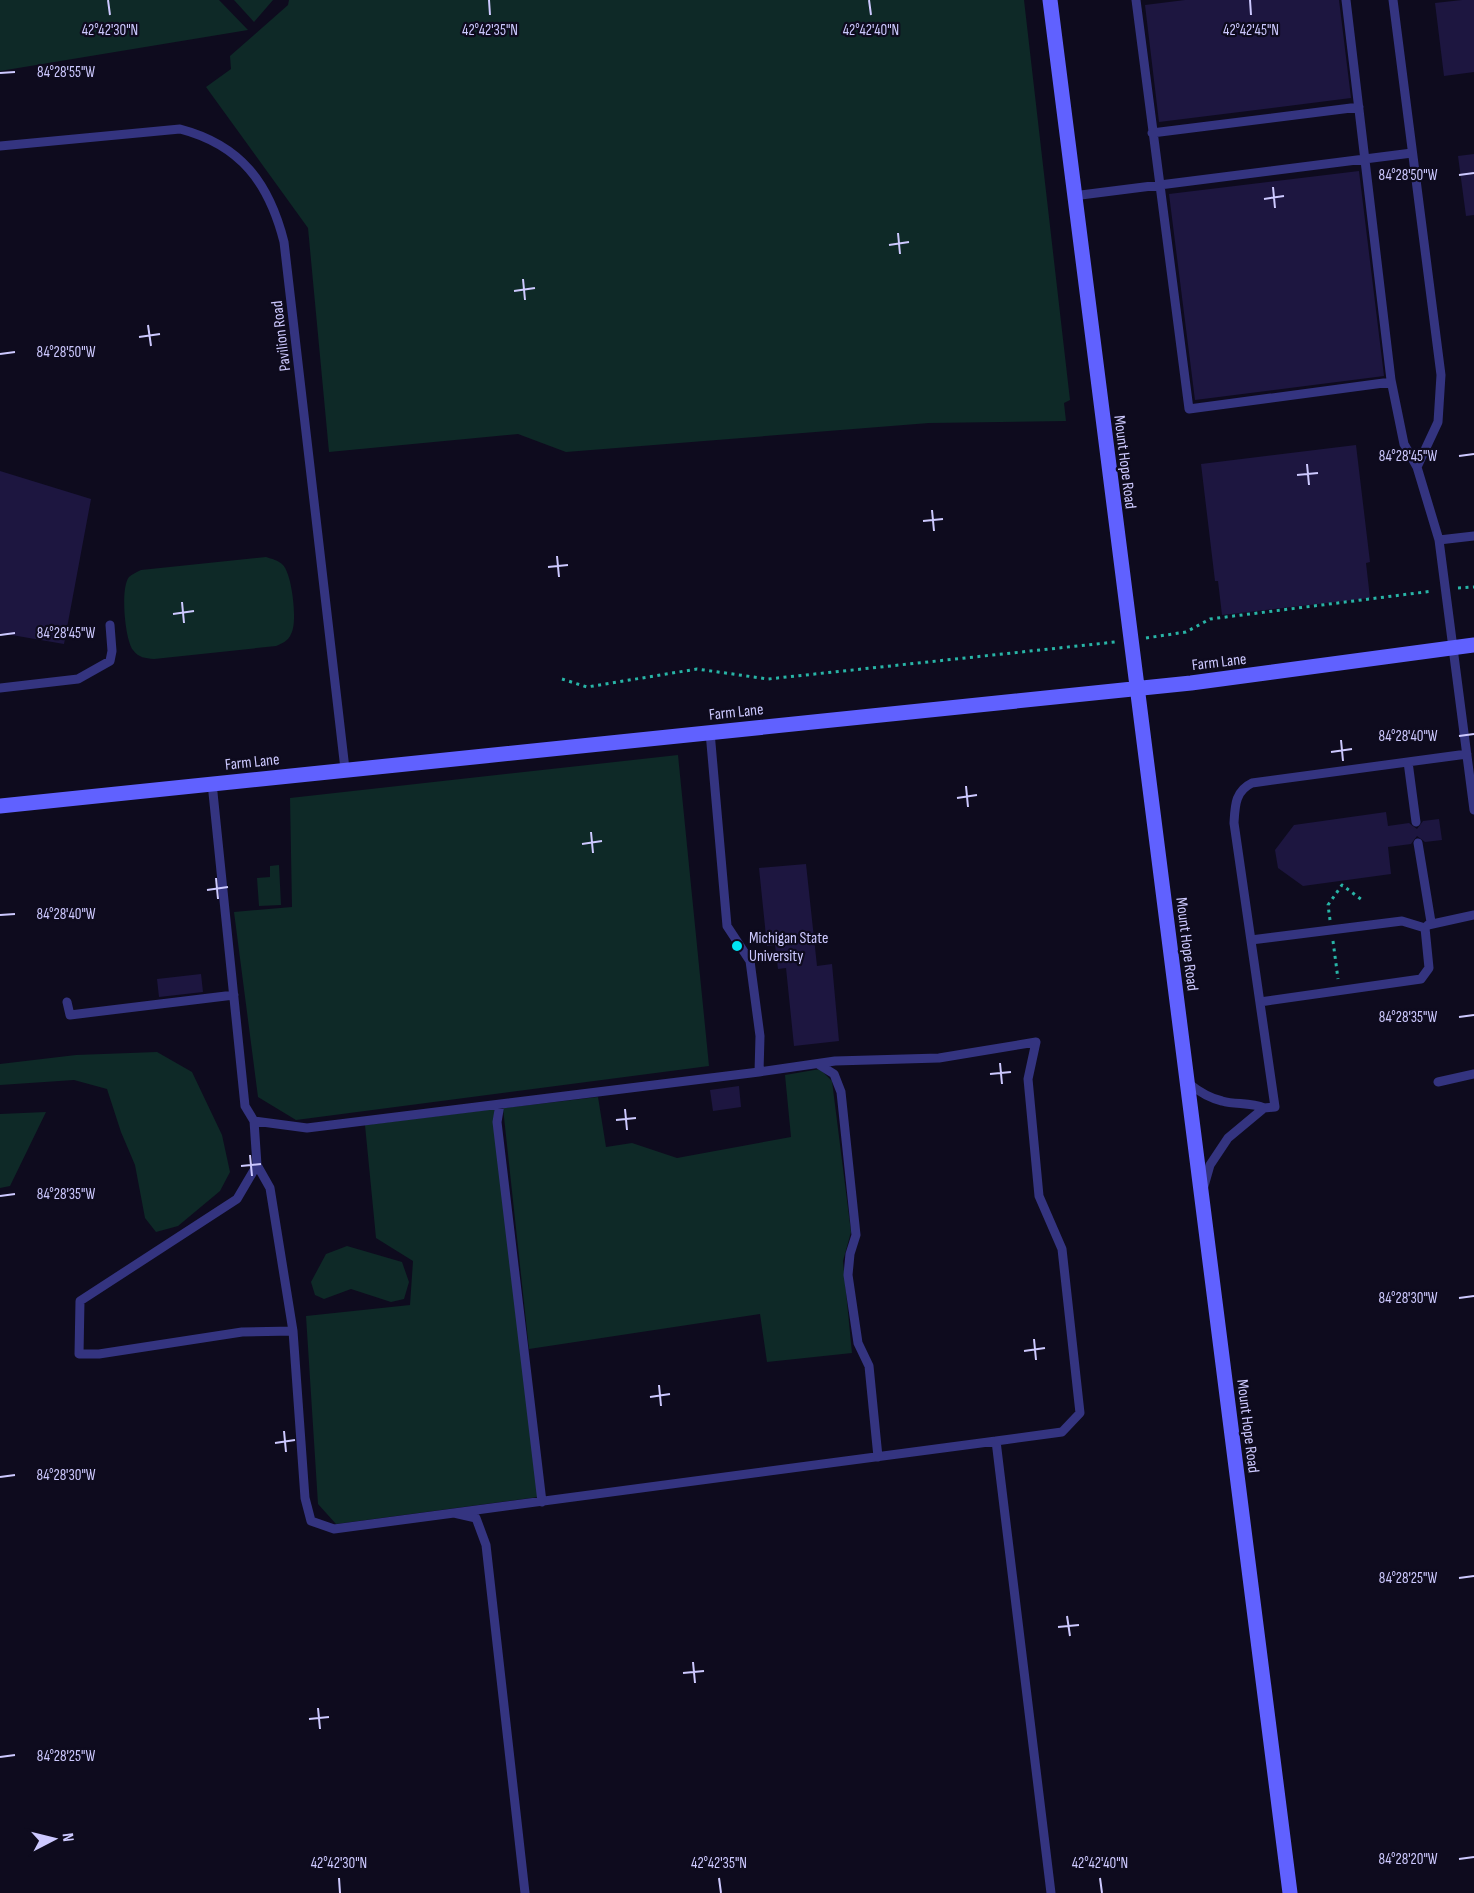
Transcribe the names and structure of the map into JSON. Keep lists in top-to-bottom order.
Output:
{
  "streets": {
    "street": ["Mount Hope Road", "Farm Lane"],
    "lane": ["Pavilion Road"]
  },
  "crossings": [
    ["Pavilion Road", "Farm Lane"],
    ["Mount Hope Road", "Farm Lane"]
  ],
  "places": ["Michigan State University"],
  "north": "right",
  "coordinates": [
    "42°42'30\"N",
    "42°42'35\"N",
    "42°42'40\"N",
    "42°42'45\"N",
    "84°28'55\"W",
    "84°28'50\"W",
    "84°28'45\"W",
    "84°28'40\"W",
    "84°28'35\"W",
    "84°28'30\"W",
    "84°28'25\"W",
    "84°28'20\"W"
  ]
}
